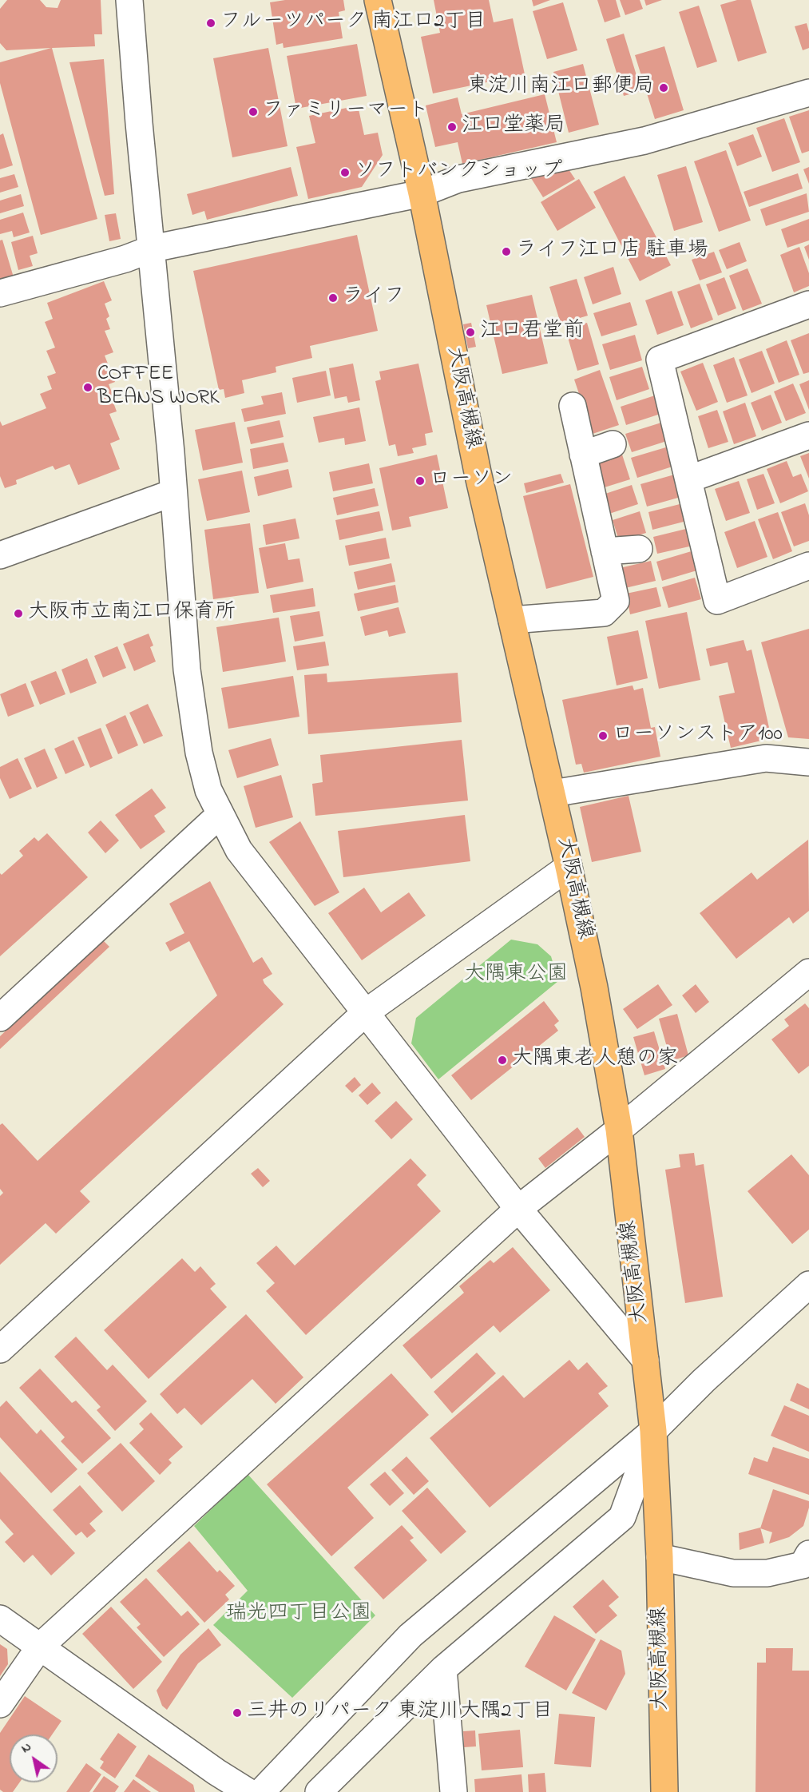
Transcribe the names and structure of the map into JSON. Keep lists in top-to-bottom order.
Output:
{
  "streets": {
    "main road": ["大阪高槻線"]
  },
  "parks": ["大隅東公園", "瑞光四丁目公園"],
  "places": [
    "フルーツパーク 南江口2丁目",
    "東淀川南江口郵便局",
    "ファミリーマート",
    "江口堂薬局",
    "ソフトバンクショップ",
    "ライフ江口店 駐車場",
    "ライフ",
    "江口君堂前",
    "COFFEE BEANS WORK",
    "ローソン",
    "大阪市立南江口保育所",
    "ローソンストア100",
    "大隅東老人憩の家",
    "三井のリパーク 東淀川大隅2丁目"
  ],
  "north": "top left"
}
